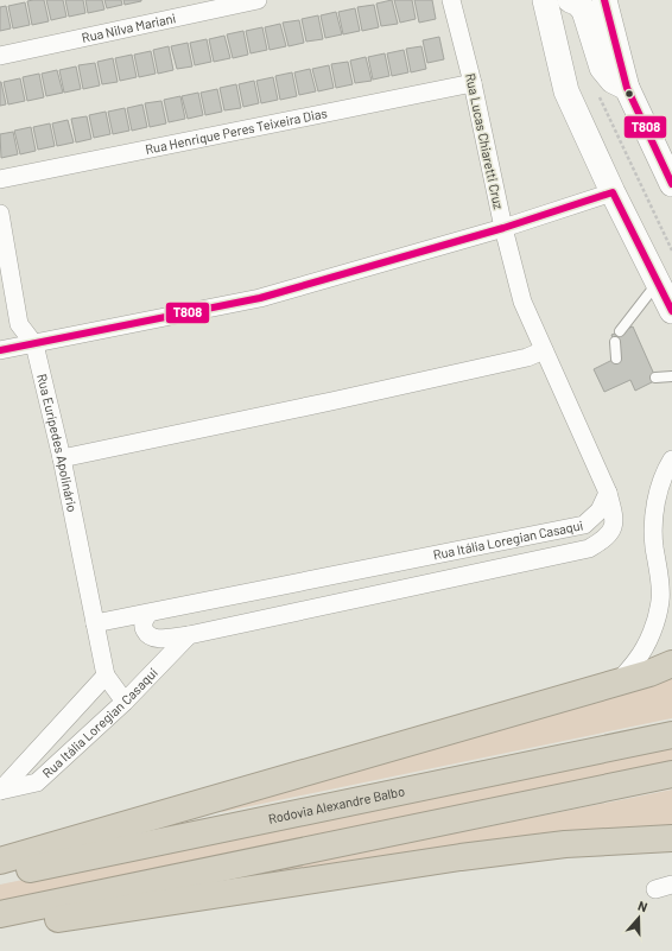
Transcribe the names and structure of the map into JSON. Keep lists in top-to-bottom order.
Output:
{
  "streets": {
    "highway": ["Rodovia Alexandre Balbo"],
    "street": [
      "Rua Nilva Mariani",
      "Rua Henrique Peres Teixeira Dias",
      "Rua Lucas Chiaretti Cruz",
      "Rua Eurípedes Apolinário",
      "Rua Itália Loregian Casaqui"
    ]
  },
  "crossings": [
    ["Rua Henrique Peres Teixeira Dias", "Rua Lucas Chiaretti Cruz"],
    ["Rua Lucas Chiaretti Cruz", "Rua Itália Loregian Casaqui"],
    ["Rua Eurípedes Apolinário", "Rua Itália Loregian Casaqui"]
  ],
  "lines": ["transit line T808"],
  "north": "top"
}
